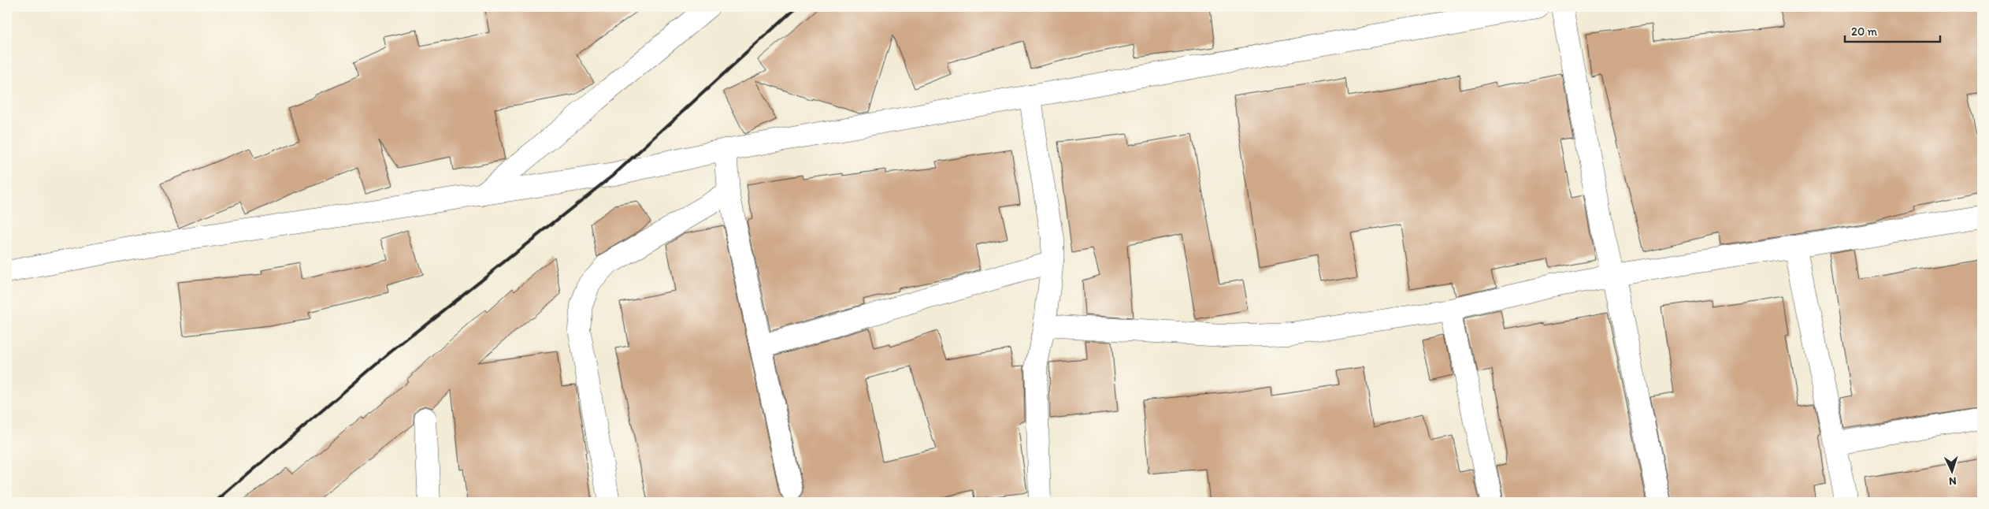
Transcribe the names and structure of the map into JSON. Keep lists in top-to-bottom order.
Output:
{
  "scale_bar": "20 m",
  "north": "bottom"
}
